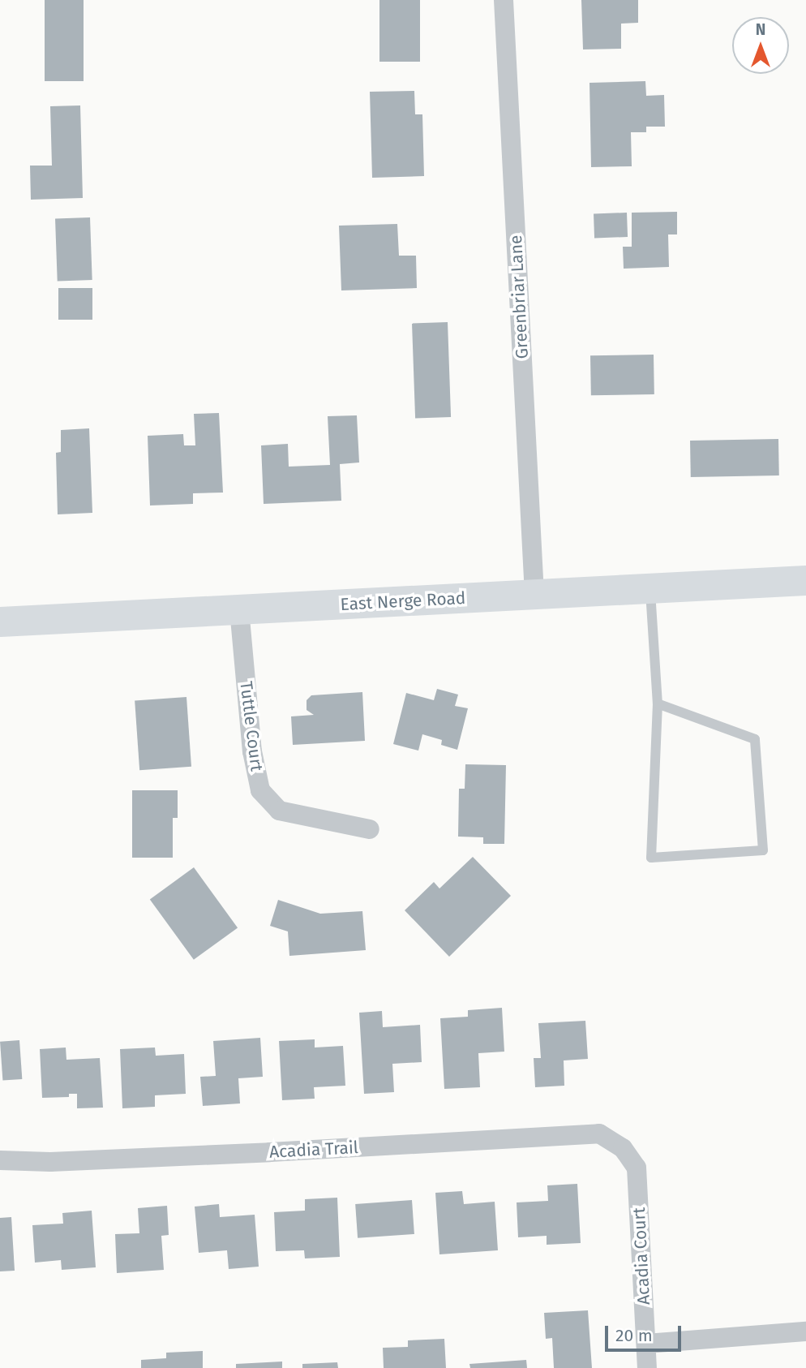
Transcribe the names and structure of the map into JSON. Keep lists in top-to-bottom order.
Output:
{
  "streets": {
    "main road": ["East Nerge Road"],
    "street": [
      "Greenbriar Lane",
      "Tuttle Court",
      "Acadia Trail",
      "Acadia Court"
    ]
  },
  "crossings": [
    ["Greenbriar Lane", "East Nerge Road"],
    ["East Nerge Road", "Tuttle Court"],
    ["Acadia Trail", "Acadia Court"]
  ],
  "scale_bar": "20 m",
  "north": "top"
}
